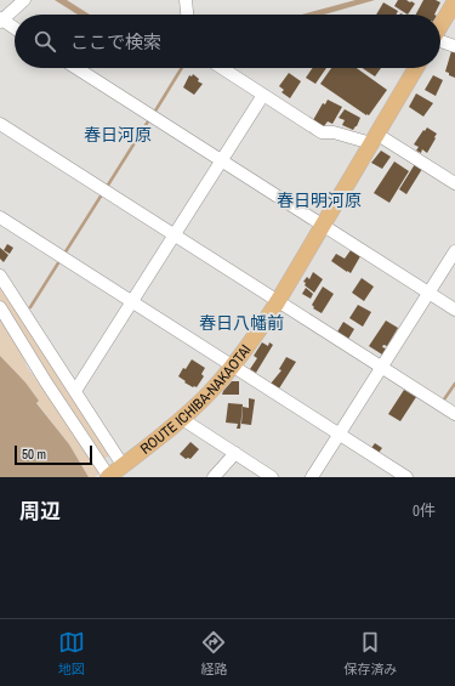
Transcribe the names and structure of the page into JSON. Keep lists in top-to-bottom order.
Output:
{
  "streets": {
    "main road": ["ROUTE ICHIBA-NAKAOTAI"]
  },
  "districts": ["春日河原", "春日明河原", "春日八幡前"],
  "scale_bar": "50 m",
  "page": {
    "search": "ここで検索",
    "scale": "50 m",
    "heading": ["周辺", "0件"],
    "nav": ["地図", "経路", "保存済み"]
  }
}
